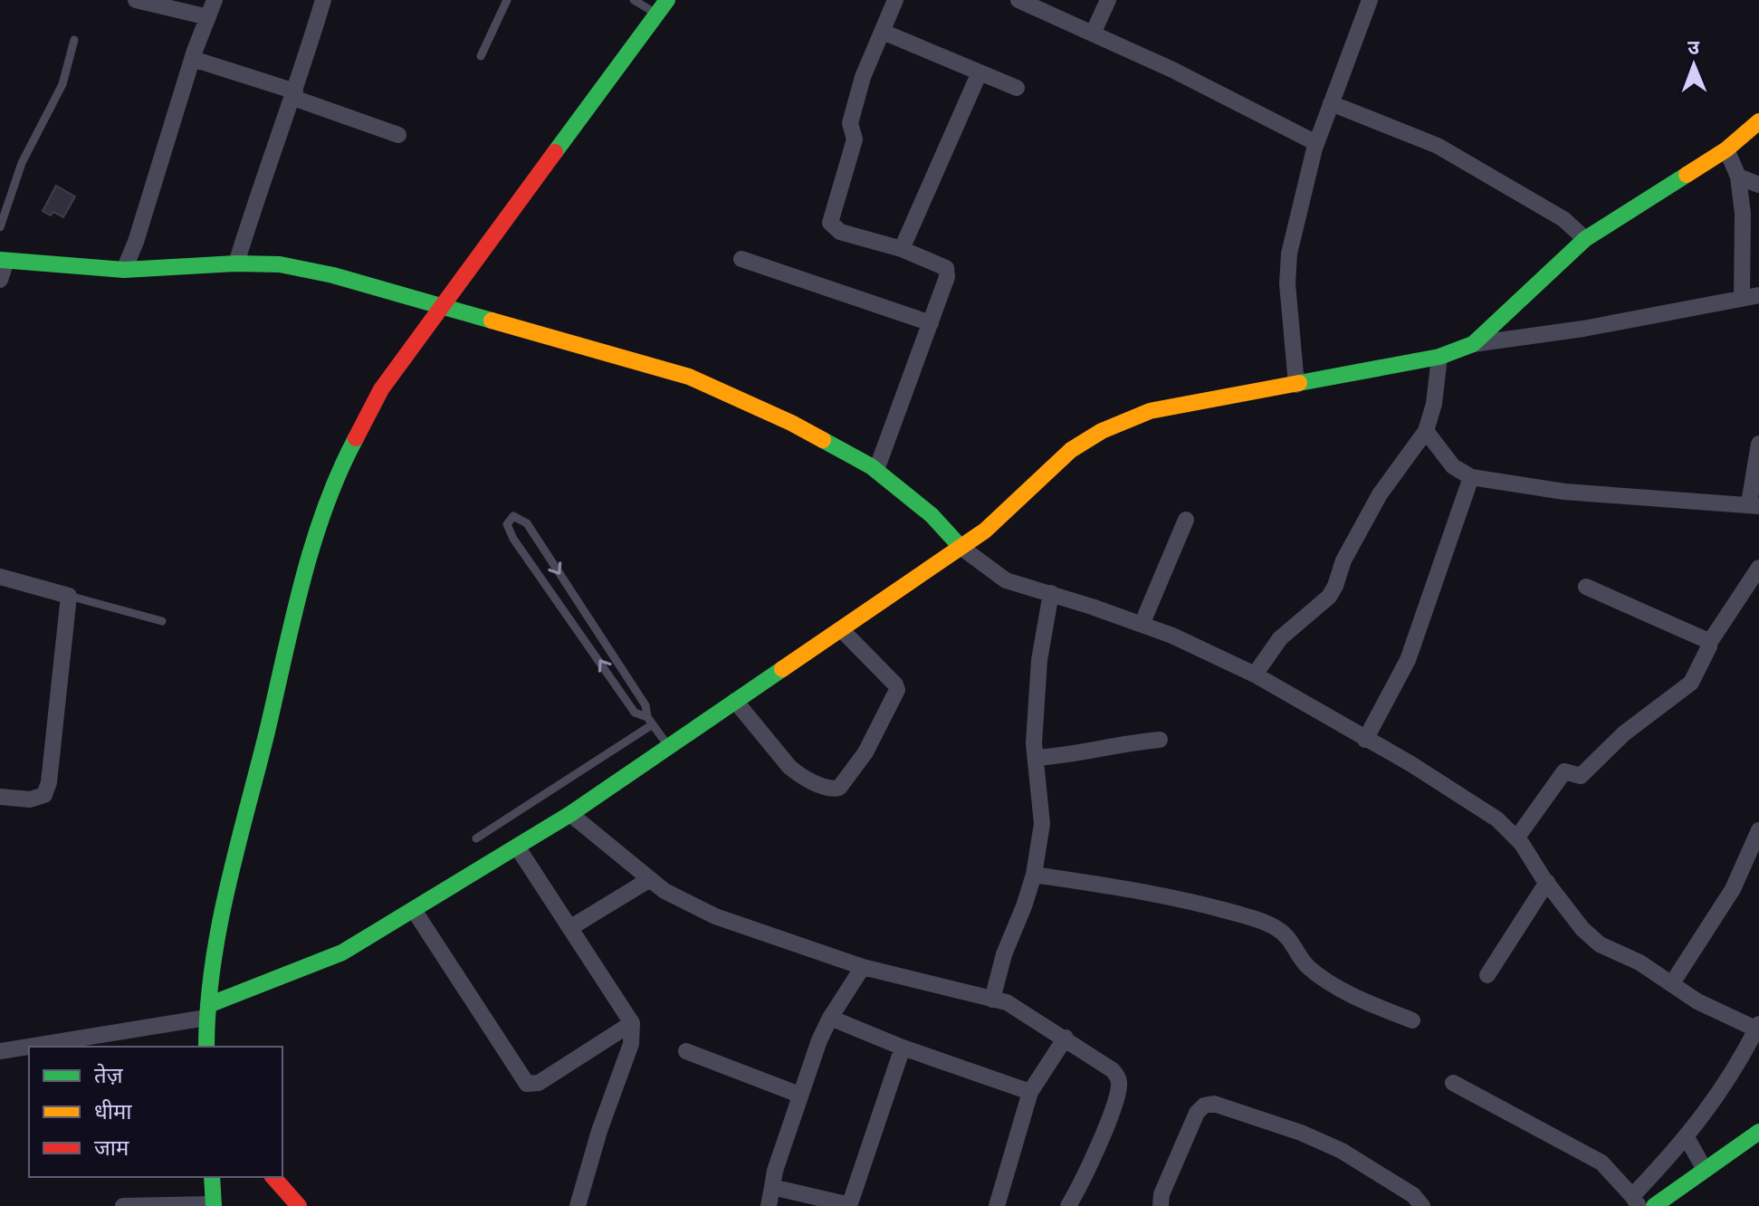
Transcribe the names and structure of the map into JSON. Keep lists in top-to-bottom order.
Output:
{
  "legend": ["तेज़", "धीमा", "जाम"],
  "north": "top"
}
